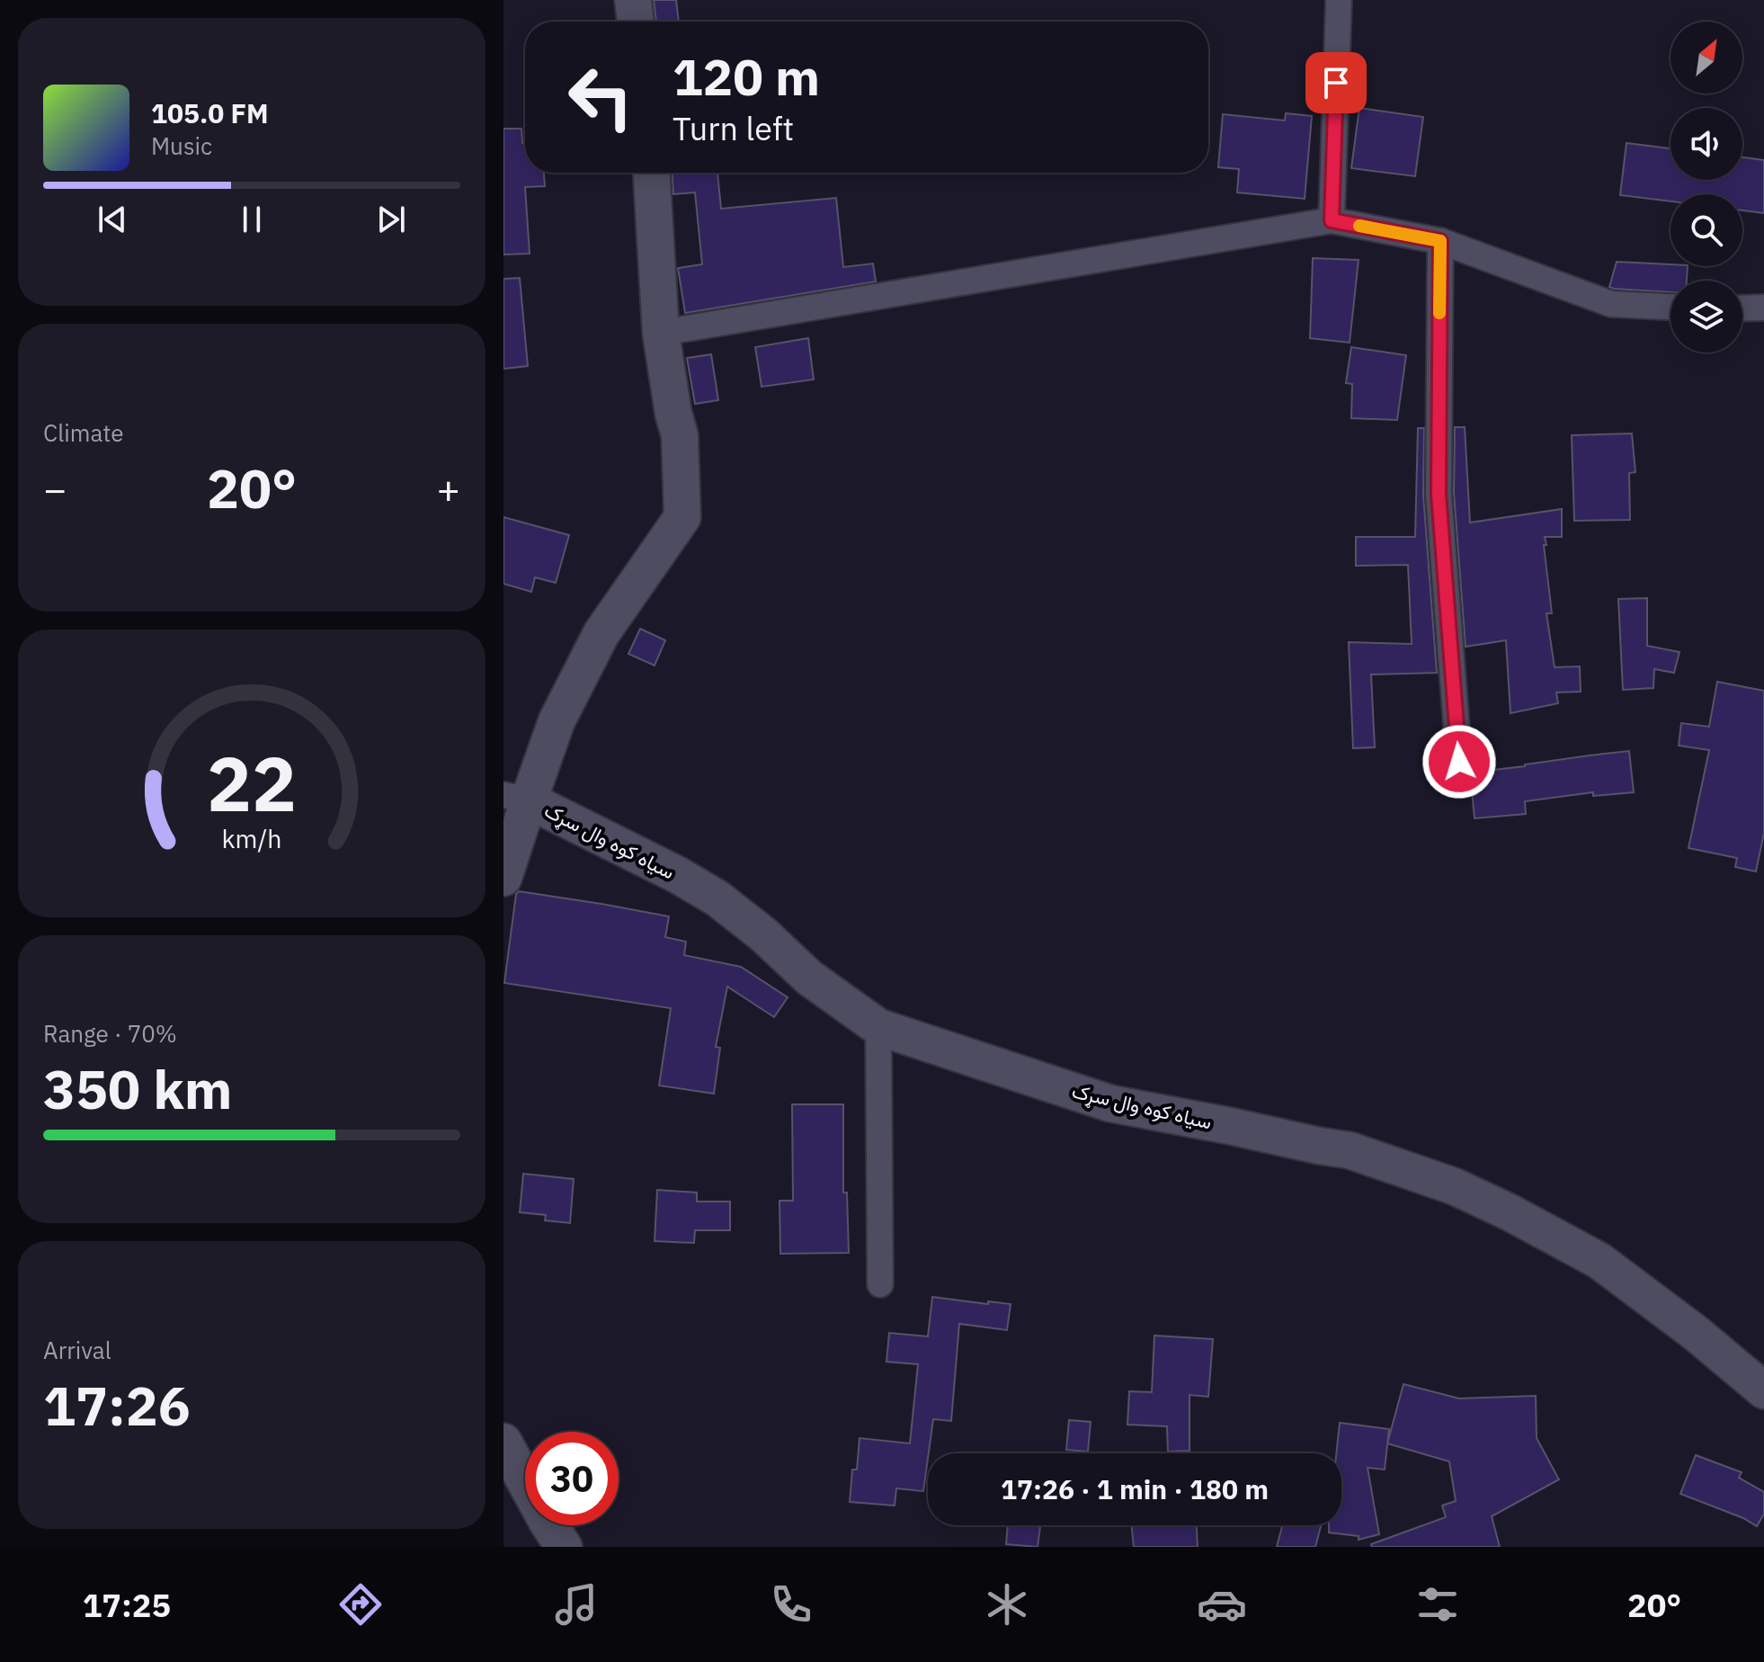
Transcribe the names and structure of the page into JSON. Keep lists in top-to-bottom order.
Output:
{
  "streets": {
    "street": ["سیاه کوه وال سړک"]
  },
  "north": "top right",
  "page": {
    "turn": ["120 m", "Turn left"],
    "song": ["105.0 FM", "Music"],
    "tile": [
      "Climate",
      ["Range · 70%", "350 km"],
      ["Arrival", "17:26"]
    ],
    "heat": ["−", "20°", "+"],
    "limit": "30",
    "trip": "17:26 · 1 min · 180 m",
    "tabs": ["17:25", "20°"],
    "gauge": ["22", "km/h"]
  }
}
